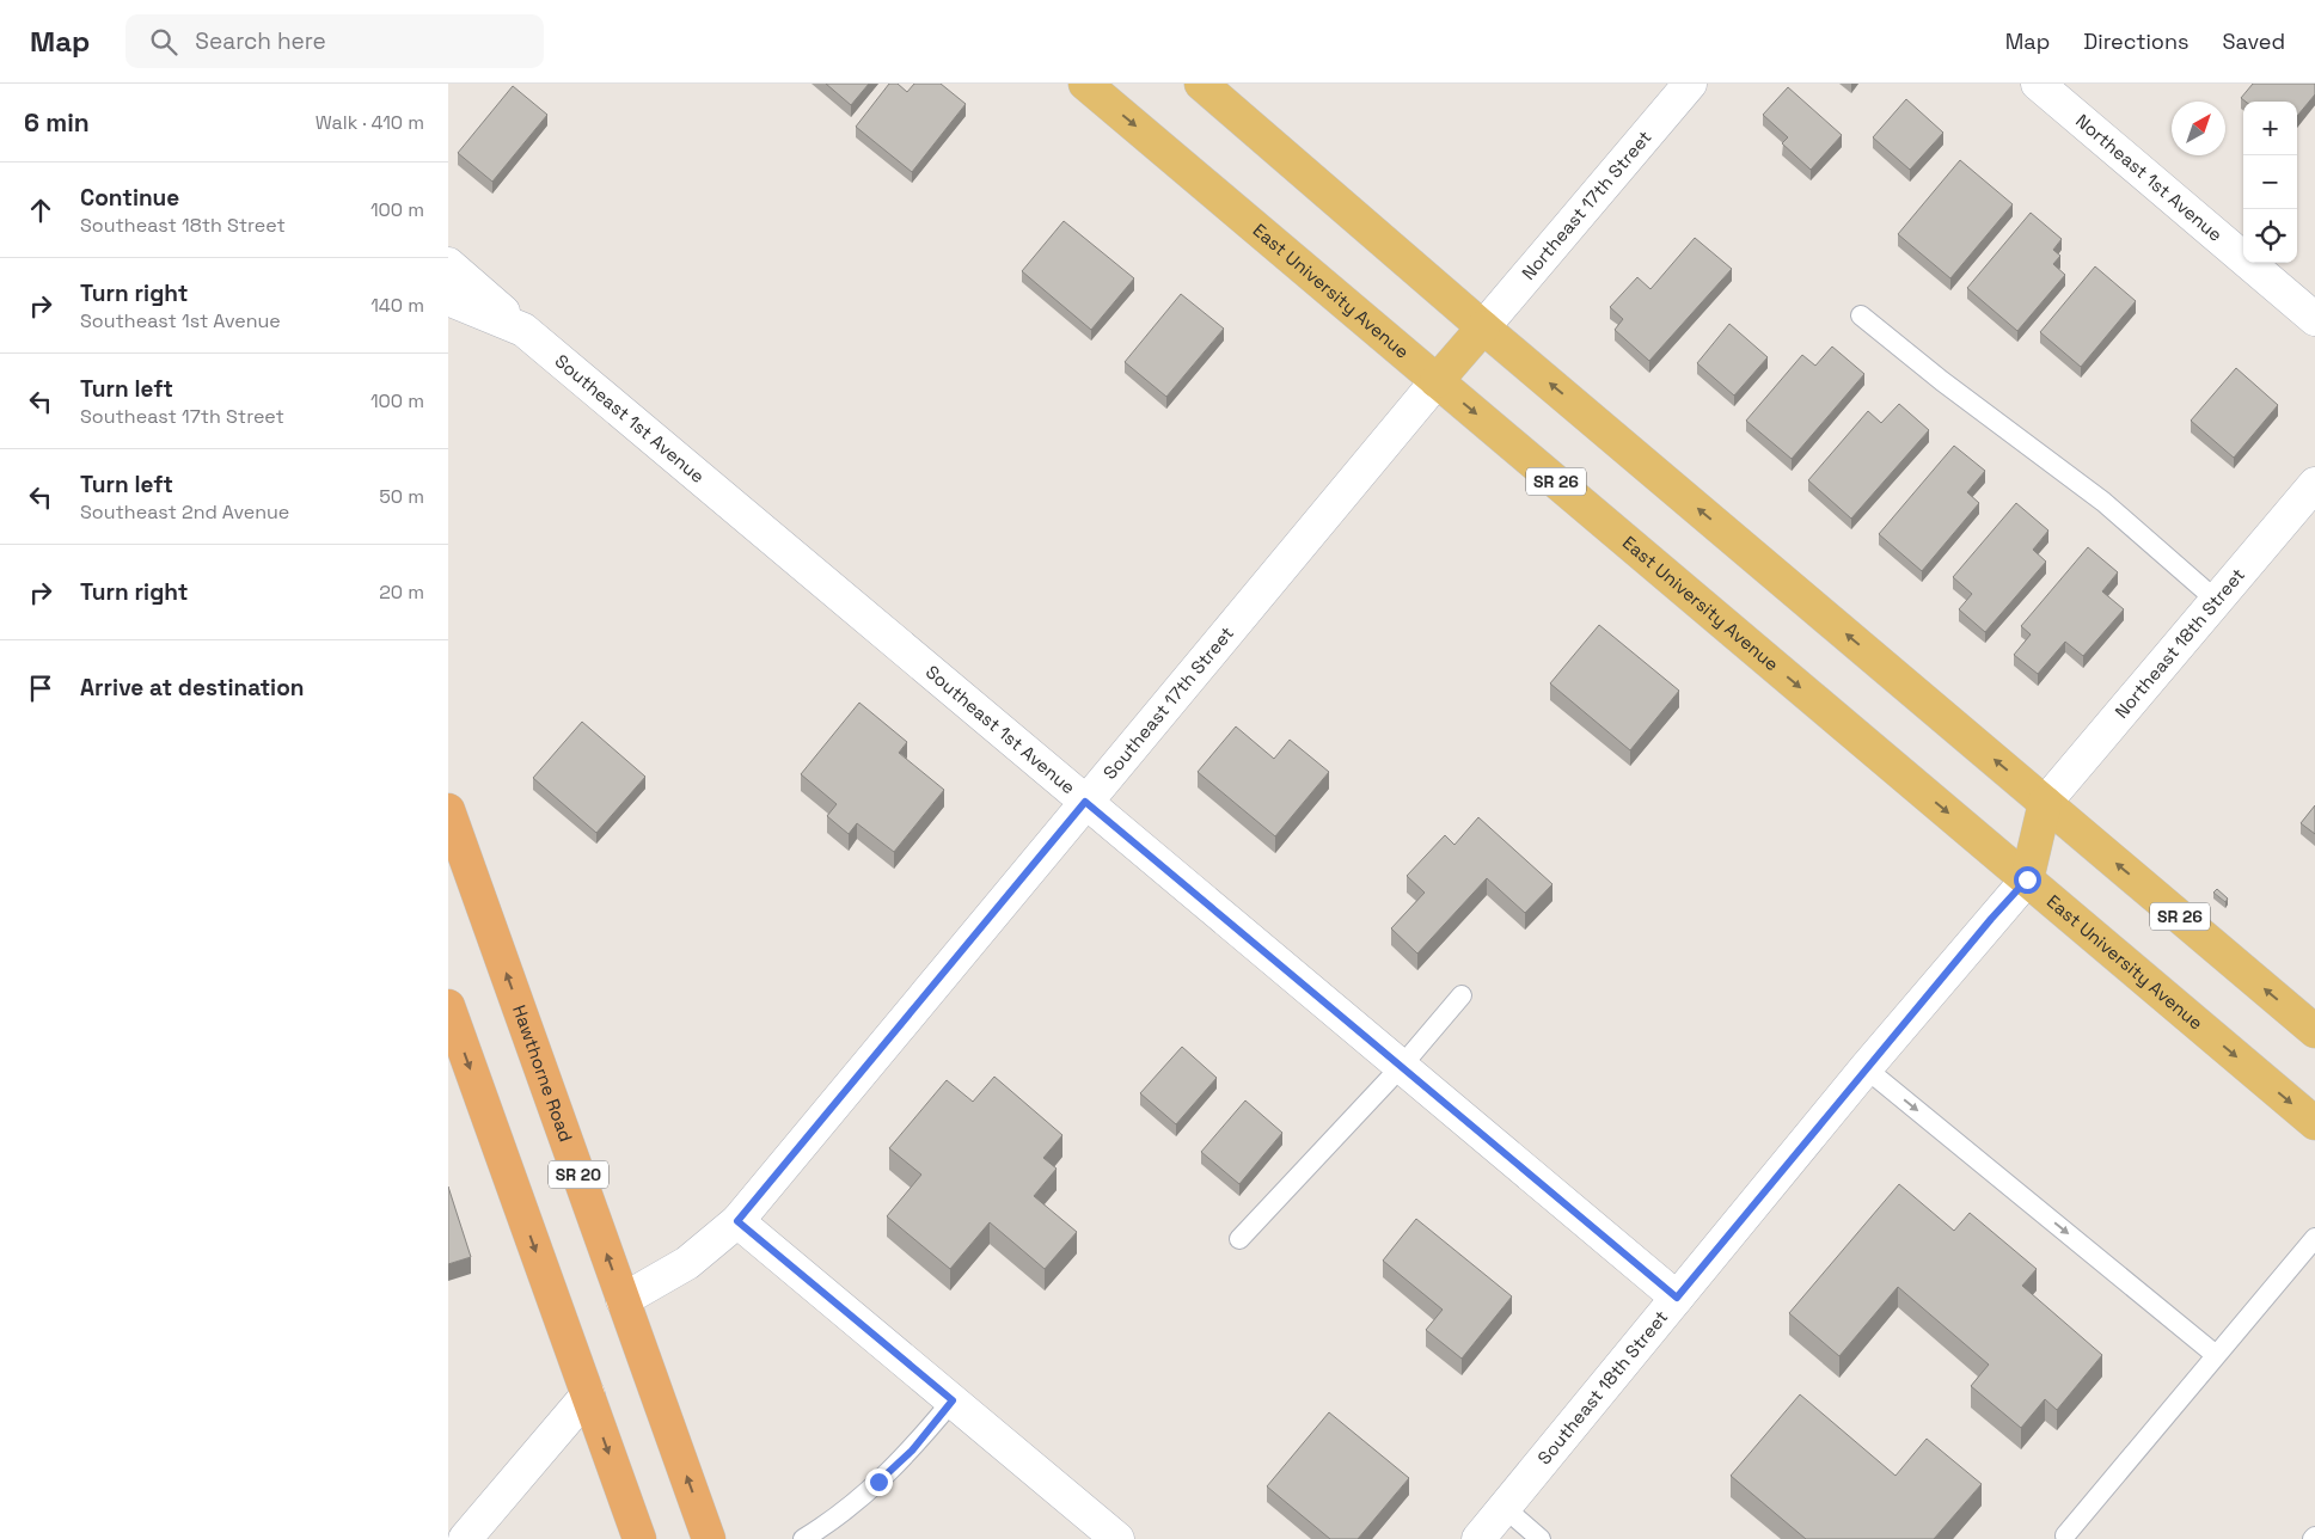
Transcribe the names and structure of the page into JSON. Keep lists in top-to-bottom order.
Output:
{
  "streets": {
    "highway": ["Hawthorne Road", "SR 20"],
    "main road": ["East University Avenue", "SR 26"],
    "street": [
      "Northeast 1st Avenue",
      "Northeast 17th Street",
      "Southeast 1st Avenue",
      "Northeast 18th Street",
      "Southeast 17th Street",
      "Southeast 18th Street"
    ]
  },
  "crossings": [
    ["Northeast 17th Street", "SR 26"],
    ["East University Avenue", "Southeast 17th Street"],
    ["East University Avenue", "Southeast 18th Street"],
    ["Southeast 1st Avenue", "Southeast 17th Street"],
    ["Southeast 1st Avenue", "Southeast 18th Street"],
    ["SR 26", "Northeast 18th Street"],
    ["Southeast 17th Street", "Hawthorne Road"]
  ],
  "north": "top right",
  "page": {
    "header": "Map",
    "search": "Search here",
    "nav": ["Map", "Directions", "Saved"],
    "heading": ["6 min", "Walk · 410 m"],
    "map_buttons": ["+", "−"],
    "list": [
      ["Continue", "Southeast 18th Street", "100 m"],
      ["Turn right", "Southeast 1st Avenue", "140 m"],
      ["Turn left", "Southeast 17th Street", "100 m"],
      ["Turn left", "Southeast 2nd Avenue", "50 m"],
      ["Turn right", "20 m"],
      "Arrive at destination"
    ]
  }
}
